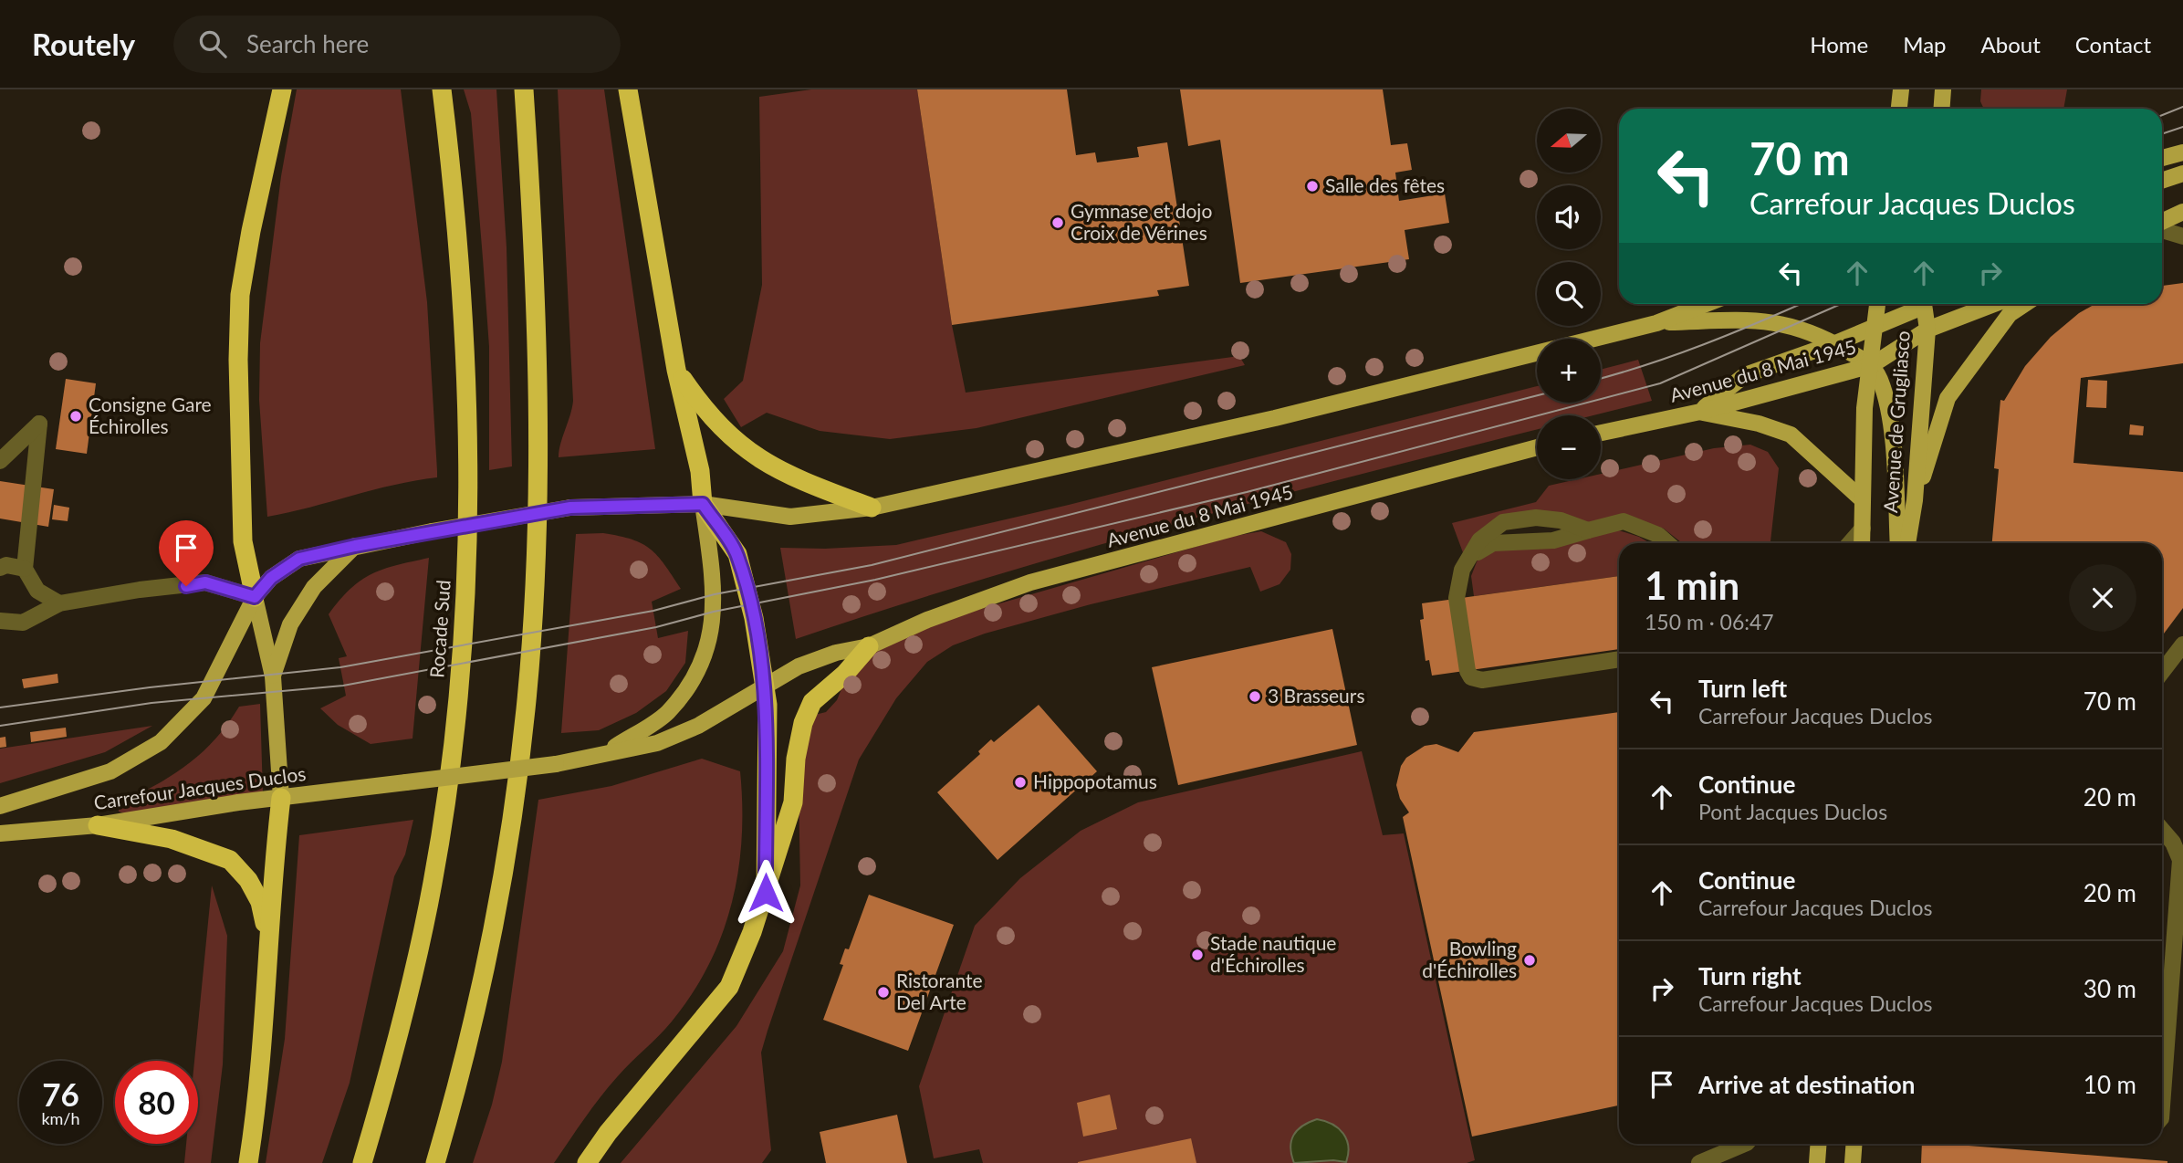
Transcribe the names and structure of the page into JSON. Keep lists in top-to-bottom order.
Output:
{
  "streets": {
    "highway": ["Rocade Sud"],
    "main road": ["Avenue du 8 Mai 1945", "Avenue de Grugliasco", "Carrefour Jacques Duclos"]
  },
  "crossings": [
    ["Avenue du 8 Mai 1945", "Avenue de Grugliasco"]
  ],
  "places": [
    "Salle des fêtes",
    "Gymnase et dojo Croix de Vérines",
    "Consigne Gare Échirolles",
    "3 Brasseurs",
    "Hippopotamus",
    "Stade nautique d'Échirolles",
    "Bowling d'Échirolles",
    "Ristorante Del Arte"
  ],
  "north": "left",
  "page": {
    "header": "Routely",
    "search": "Search here",
    "nav": [
      "Home",
      "Map",
      "About",
      "Contact"
    ],
    "map_buttons": ["+", "−"],
    "turn": ["70 m", "Carrefour Jacques Duclos"],
    "heading": ["1 min", "150 m · 06:47"],
    "list": [
      {
        "name": "Turn left",
        "note": "Carrefour Jacques Duclos",
        "value": "70 m"
      },
      {
        "name": "Continue",
        "note": "Pont Jacques Duclos",
        "value": "20 m"
      },
      {
        "name": "Continue",
        "note": "Carrefour Jacques Duclos",
        "value": "20 m"
      },
      {
        "name": "Turn right",
        "note": "Carrefour Jacques Duclos",
        "value": "30 m"
      },
      {
        "name": "Arrive at destination",
        "value": "10 m"
      }
    ],
    "speed": "76 km/h",
    "limit": "80"
  }
}
